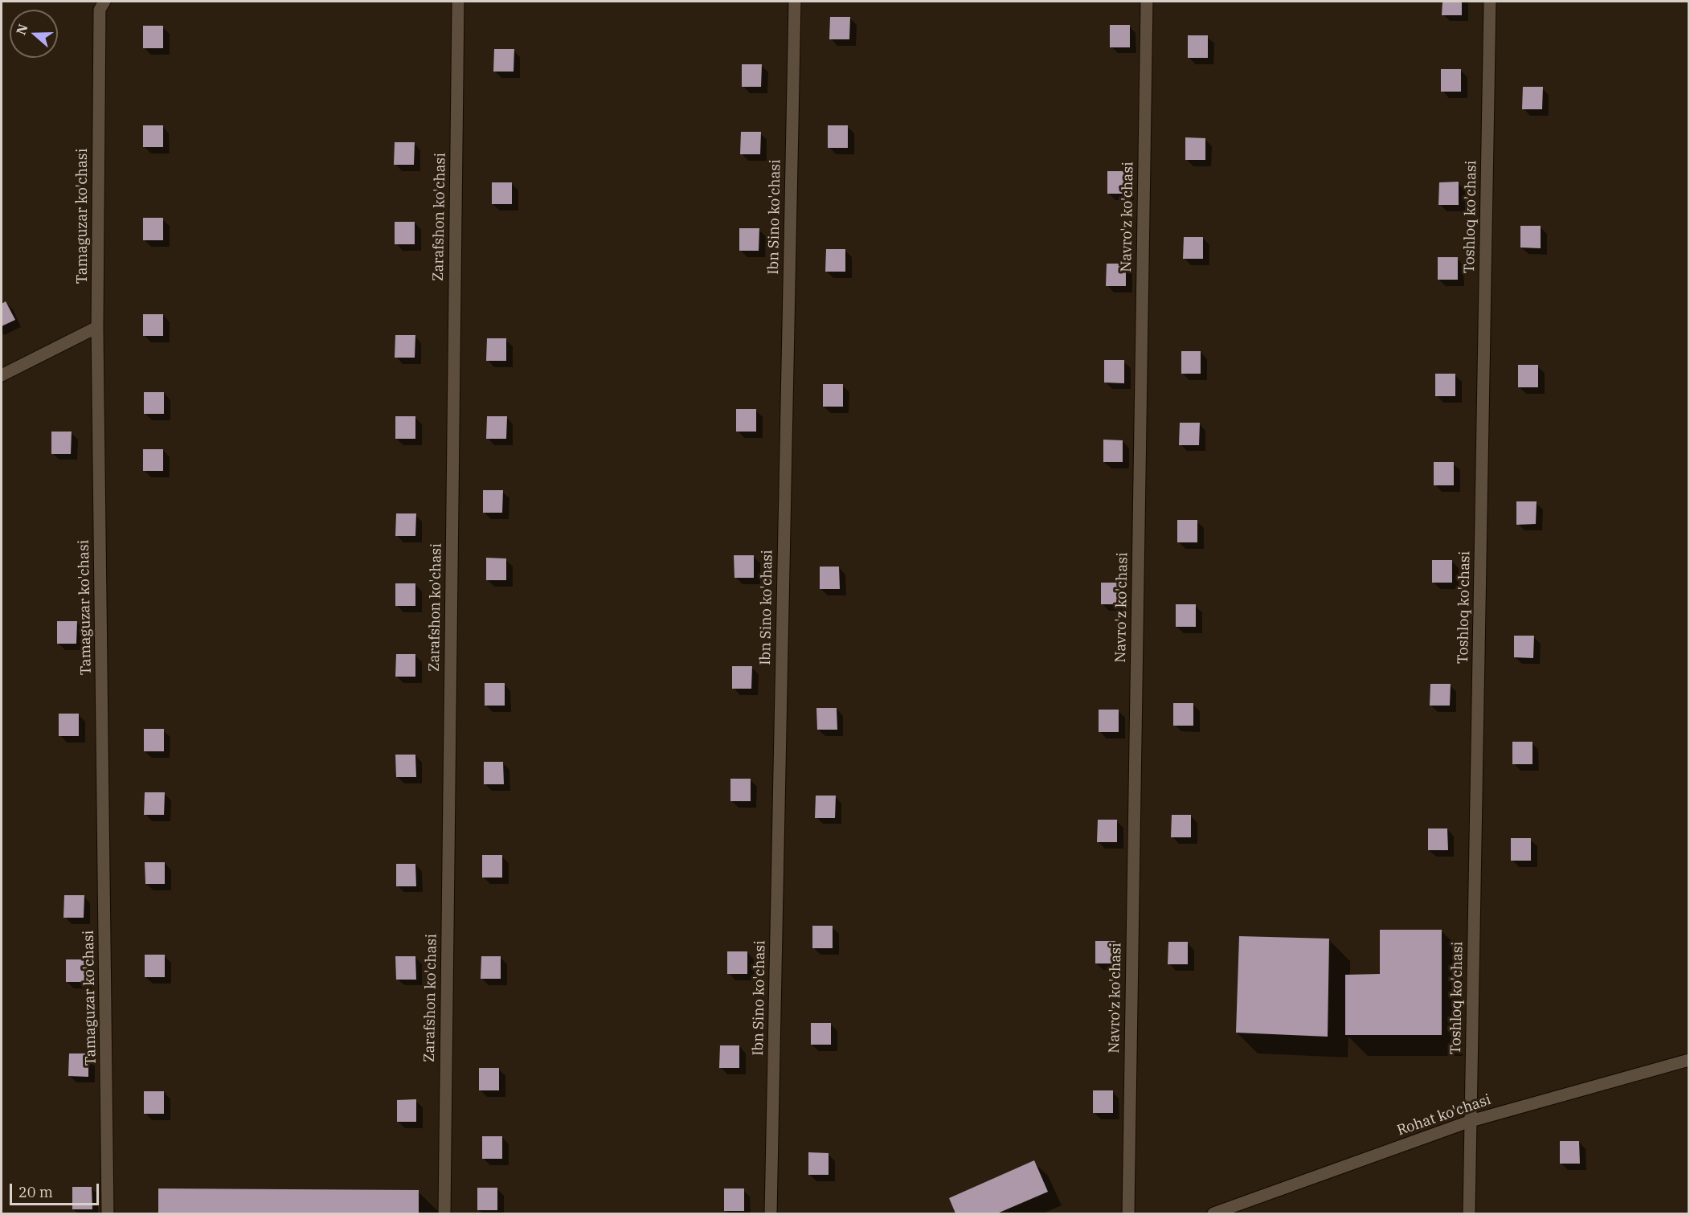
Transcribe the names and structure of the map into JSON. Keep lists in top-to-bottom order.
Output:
{
  "streets": {
    "street": [
      "Tamaguzar ko'chasi",
      "Zarafshon ko'chasi",
      "Ibn Sino ko'chasi",
      "Navro'z ko'chasi",
      "Toshloq ko'chasi",
      "Rohat ko'chasi"
    ]
  },
  "crossings": [
    ["Toshloq ko'chasi", "Rohat ko'chasi"]
  ],
  "scale_bar": "20 m",
  "north": "left"
}
